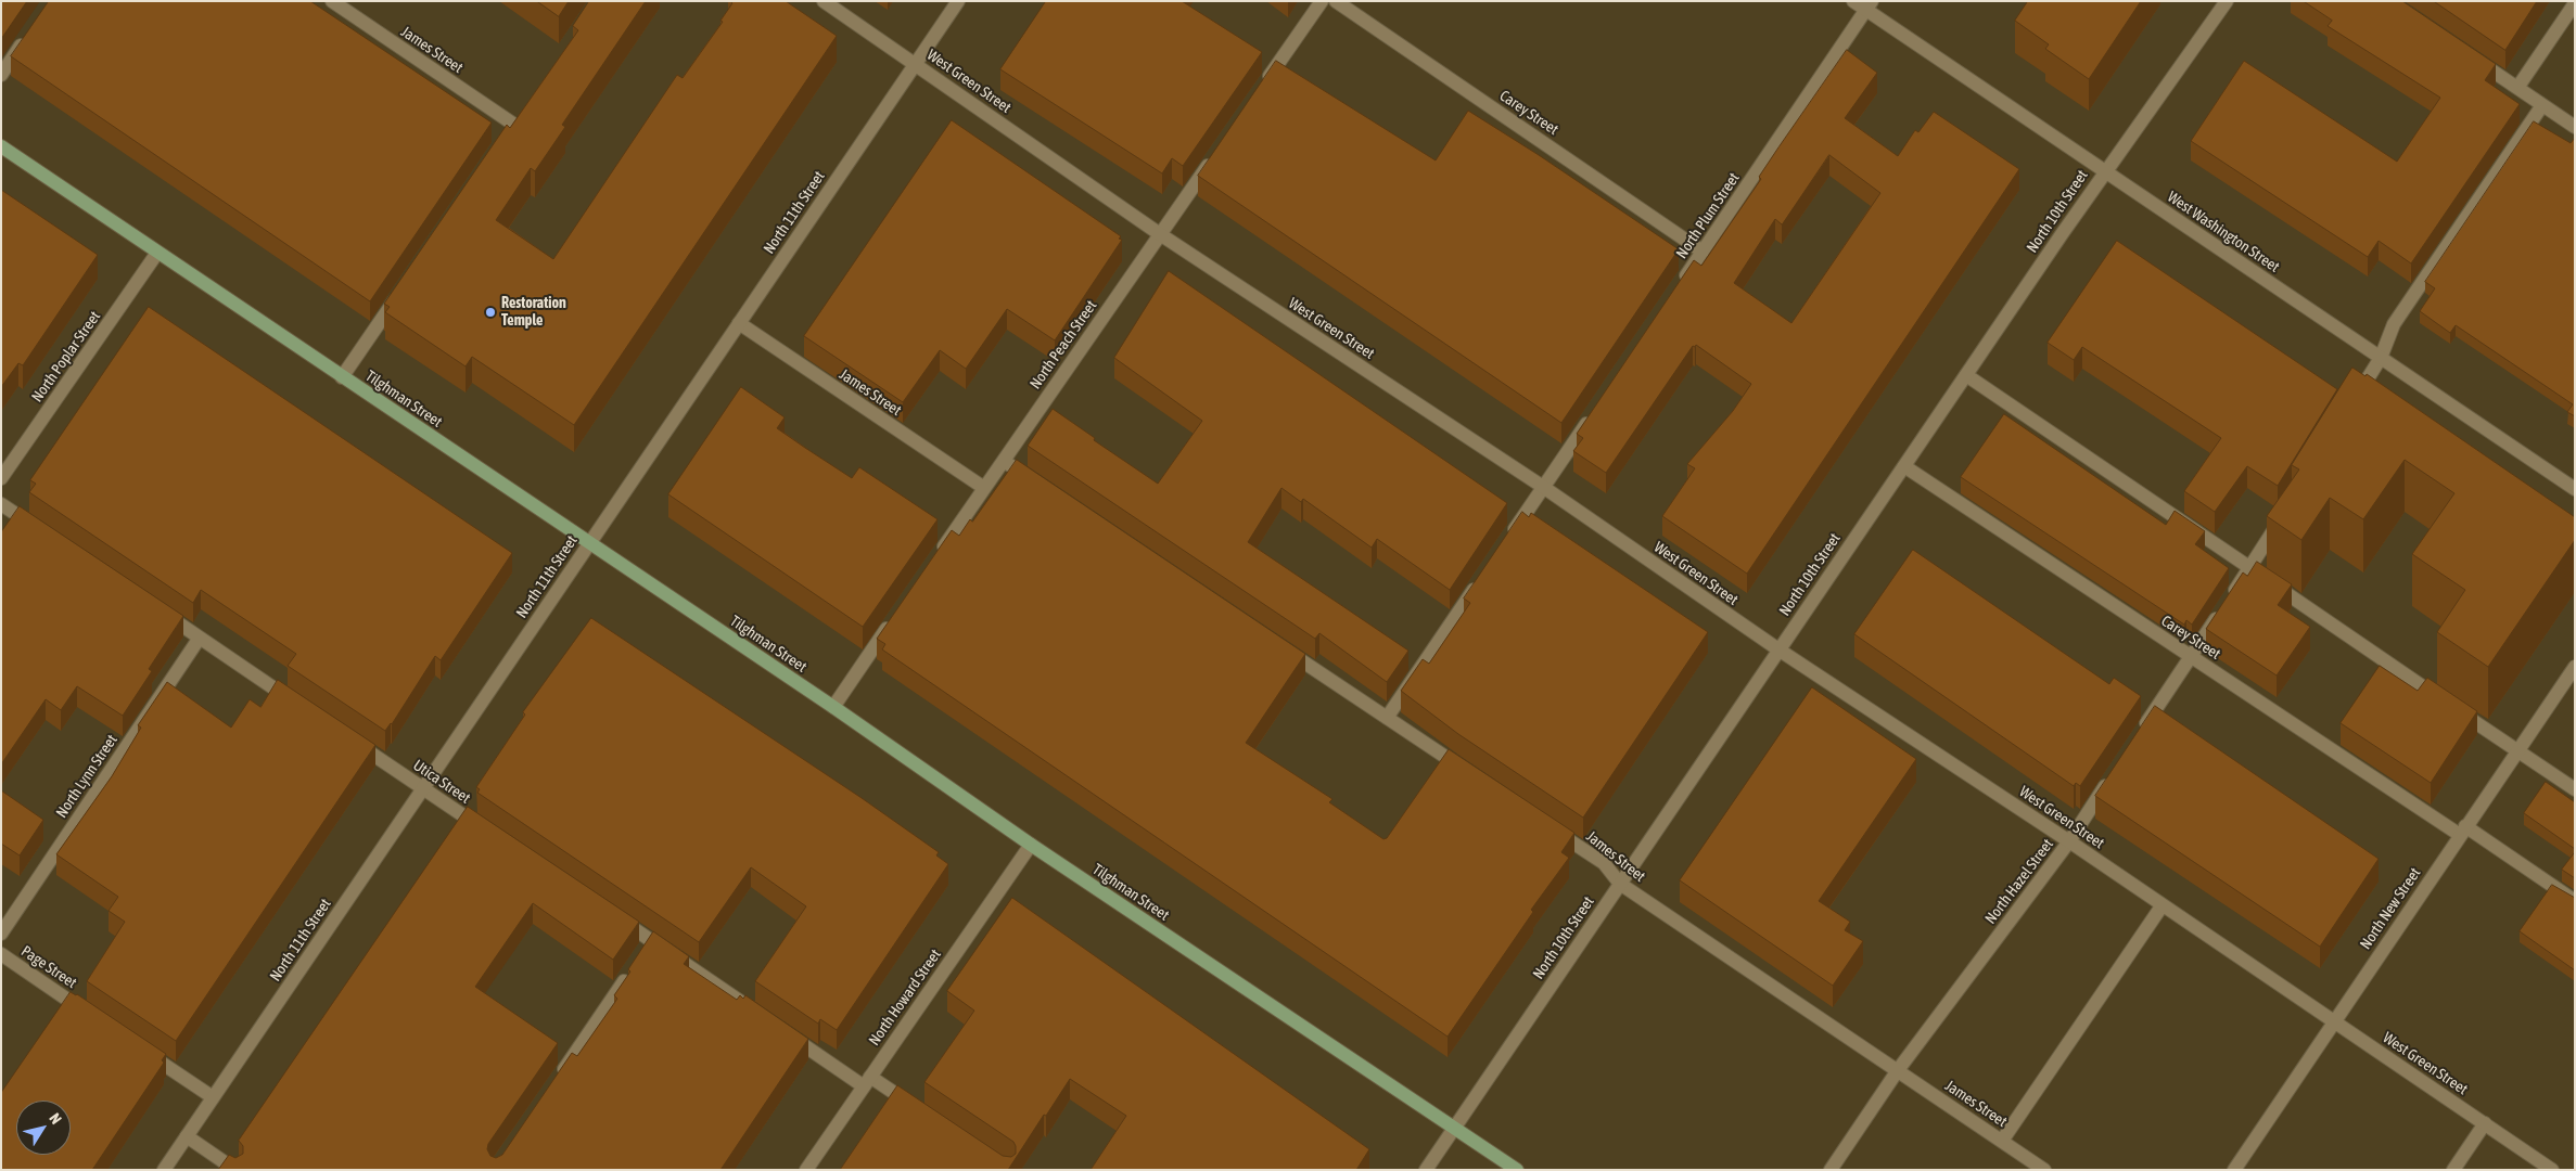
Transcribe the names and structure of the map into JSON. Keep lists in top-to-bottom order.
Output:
{
  "streets": {
    "main road": ["Tilghman Street"],
    "street": [
      "James Street",
      "West Green Street",
      "Carey Street",
      "North 10th Street",
      "North 11th Street",
      "North Plum Street",
      "West Washington Street",
      "North Peach Street",
      "North Poplar Street",
      "North Lynn Street",
      "Utica Street",
      "North Hazel Street",
      "North New Street",
      "Page Street",
      "North Howard Street"
    ]
  },
  "crossings": [
    ["James Street", "North 10th Street"],
    ["James Street", "North 11th Street"],
    ["James Street", "North Peach Street"],
    ["James Street", "North Hazel Street"],
    ["West Green Street", "North 10th Street"],
    ["West Green Street", "North 11th Street"],
    ["West Green Street", "North Peach Street"],
    ["West Green Street", "North Hazel Street"],
    ["West Green Street", "North New Street"],
    ["Carey Street", "North 10th Street"],
    ["Carey Street", "North Plum Street"],
    ["Carey Street", "North New Street"],
    ["North 10th Street", "West Washington Street"],
    ["North 10th Street", "Tilghman Street"],
    ["North 11th Street", "Tilghman Street"],
    ["North 11th Street", "Utica Street"],
    ["North Plum Street", "West Washington Street"],
    ["North Poplar Street", "Tilghman Street"],
    ["Tilghman Street", "North Howard Street"]
  ],
  "places": ["Restoration Temple"],
  "north": "top right"
}
